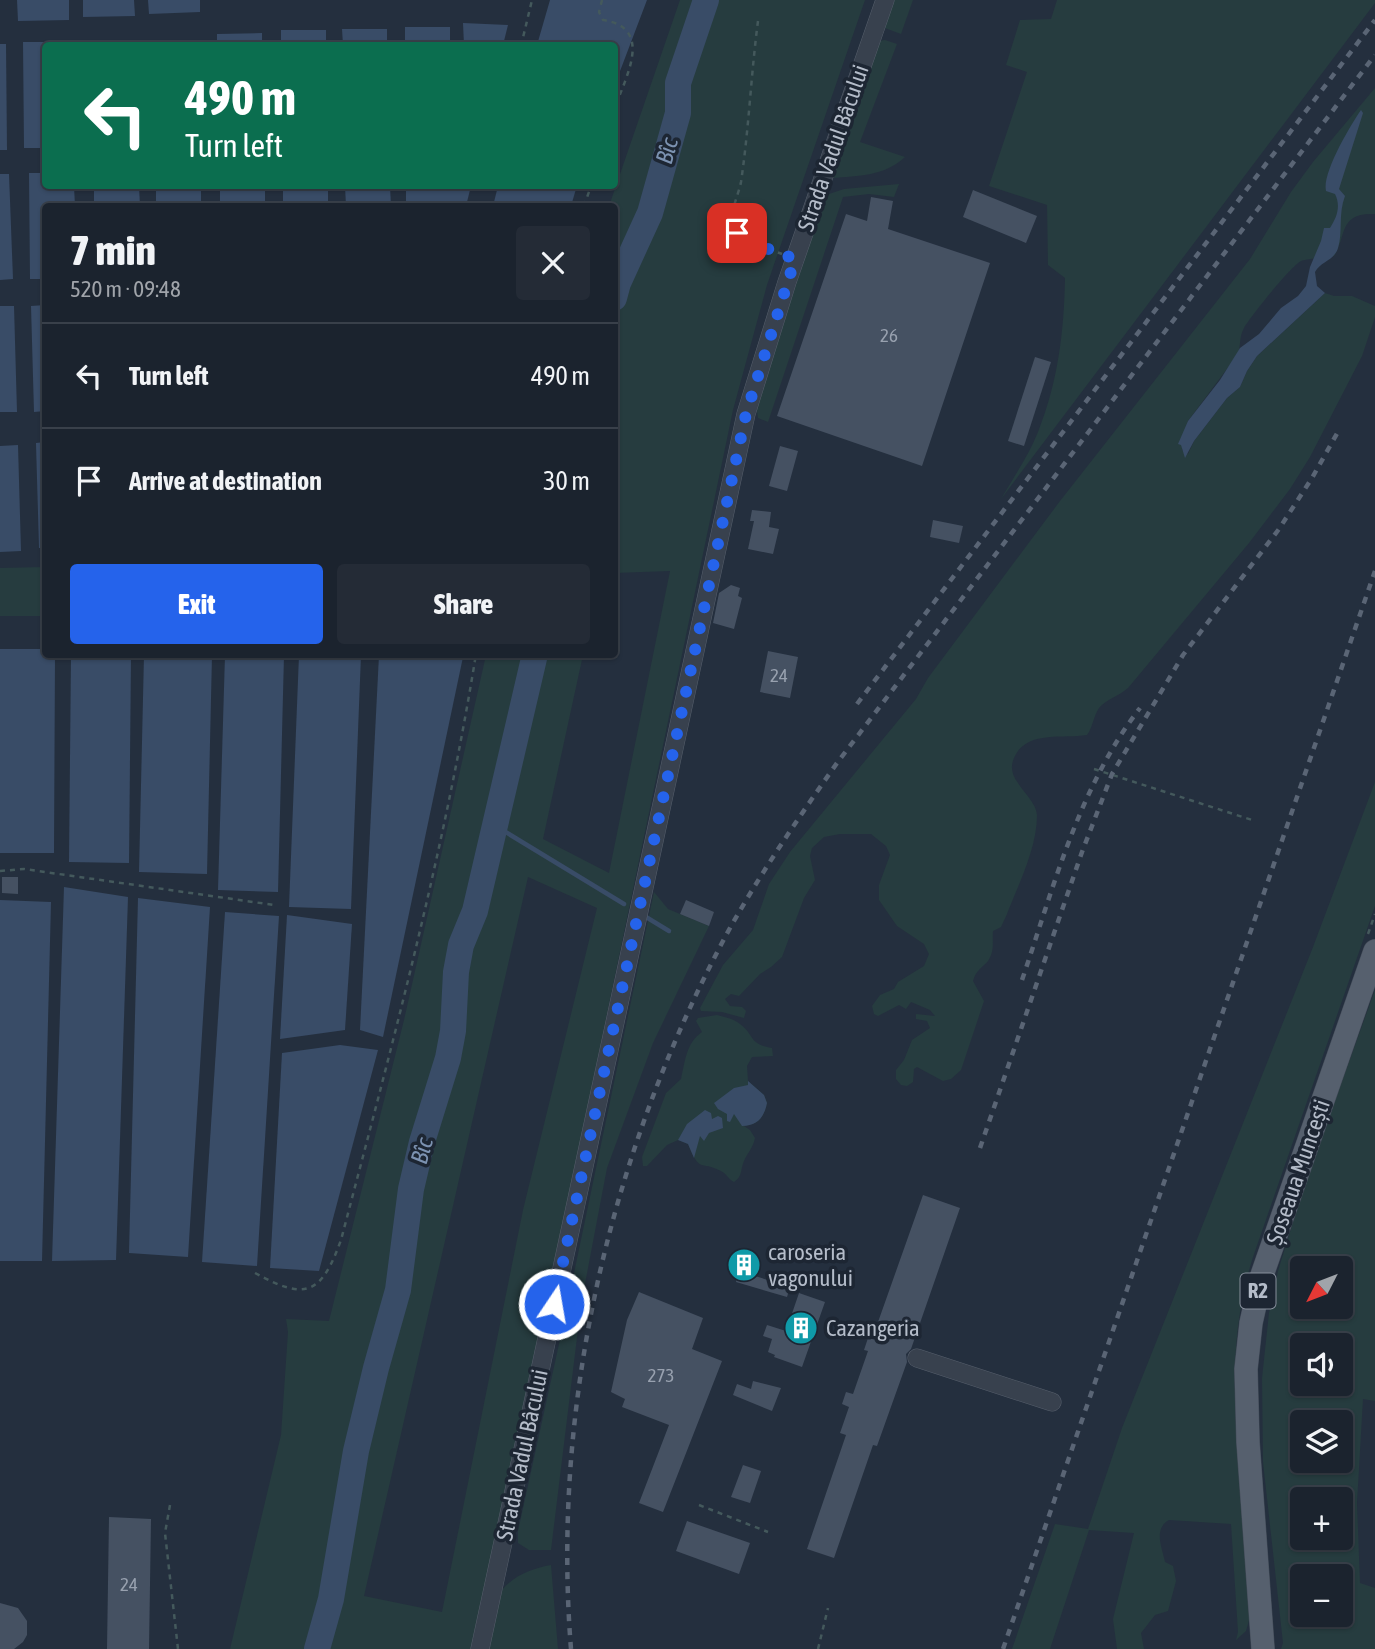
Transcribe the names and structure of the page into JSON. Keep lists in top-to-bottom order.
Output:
{
  "streets": {
    "main road": ["Șoseaua Muncești", "R2"],
    "street": ["Strada Vadul Bâcului"]
  },
  "water": ["Bîc"],
  "places": {
    "building": ["caroseria vagonului", "Cazangeria"]
  },
  "house_numbers": [
    "26",
    "24",
    "273",
    "24"
  ],
  "north": "bottom left",
  "page": {
    "turn": ["490 m", "Turn left"],
    "heading": ["7 min", "520 m · 09:48"],
    "list": [
      {
        "name": "Turn left",
        "value": "490 m"
      },
      {
        "name": "Arrive at destination",
        "value": "30 m"
      }
    ],
    "buttons": ["Exit", "Share"],
    "map_buttons": ["+", "−"]
  }
}
